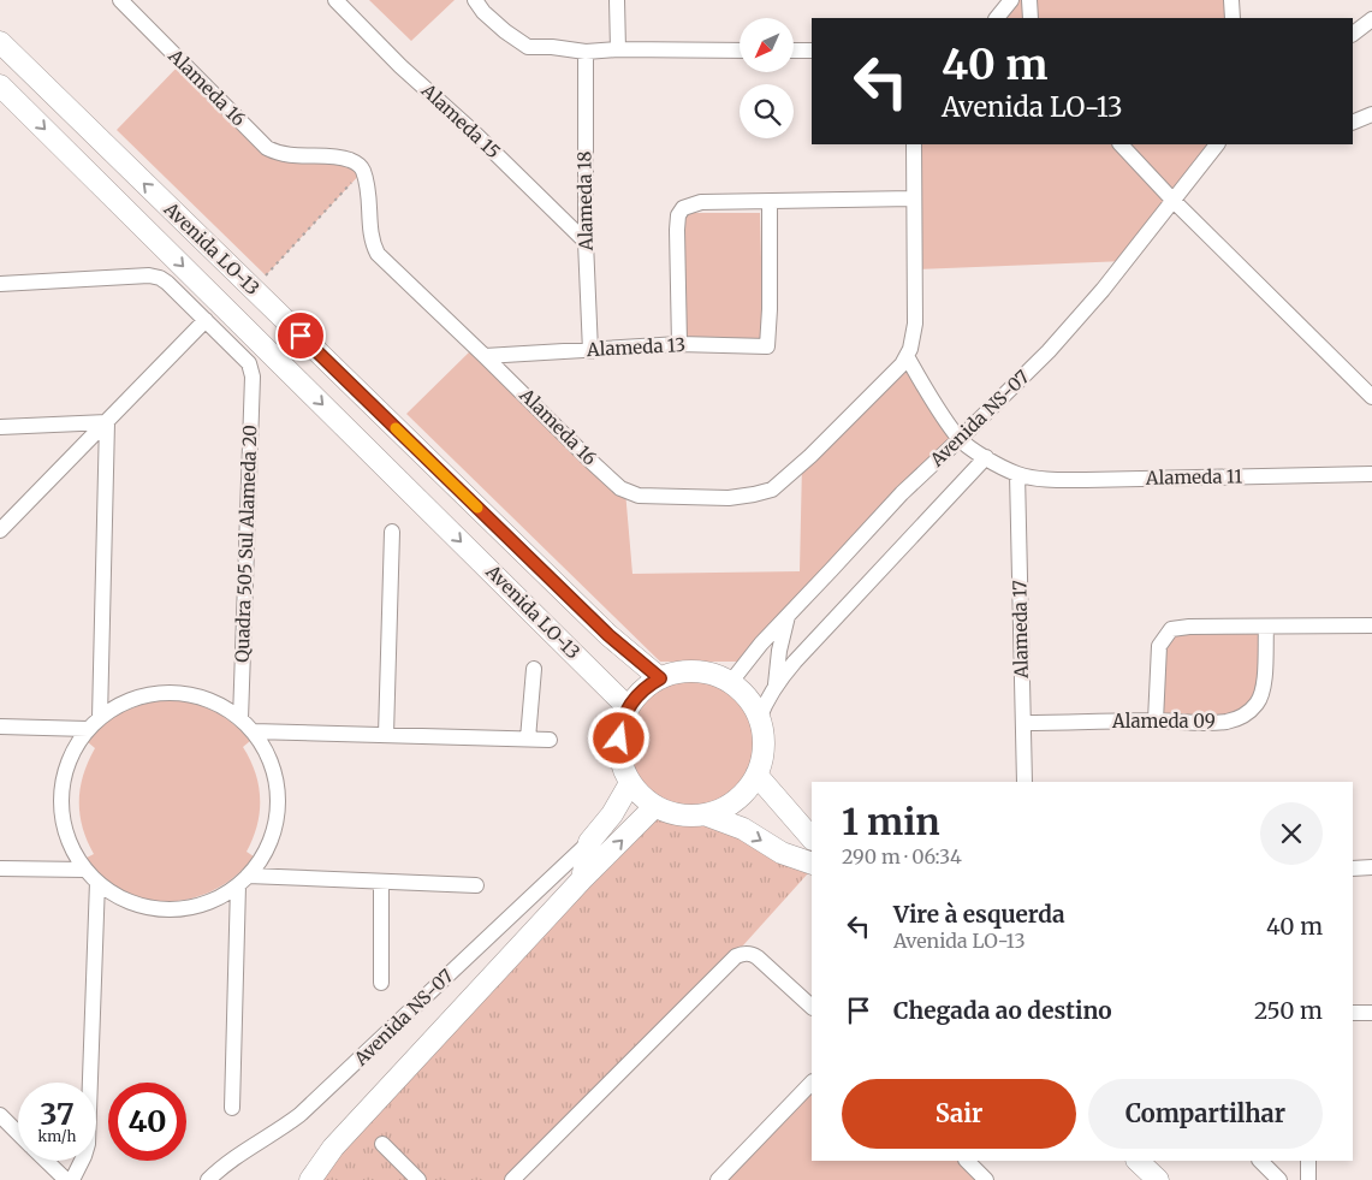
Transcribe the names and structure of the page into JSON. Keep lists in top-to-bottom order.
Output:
{
  "streets": {
    "street": [
      "Alameda 16",
      "Alameda 15",
      "Alameda 18",
      "Avenida LO-13",
      "Alameda 13",
      "Avenida NS-07",
      "Alameda 11",
      "Quadra 505 Sul Alameda 20",
      "Alameda 17",
      "Alameda 09"
    ]
  },
  "crossings": [
    ["Alameda 16", "Alameda 13"],
    ["Alameda 15", "Alameda 18"],
    ["Alameda 18", "Alameda 13"],
    ["Avenida LO-13", "Avenida NS-07"],
    ["Avenida NS-07", "Alameda 11"],
    ["Alameda 11", "Alameda 17"],
    ["Alameda 17", "Alameda 09"]
  ],
  "north": "bottom left",
  "page": {
    "turn": ["40 m", "Avenida LO-13"],
    "heading": ["1 min", "290 m · 06:34"],
    "list": [
      {
        "name": "Vire à esquerda",
        "note": "Avenida LO-13",
        "value": "40 m"
      },
      {
        "name": "Chegada ao destino",
        "value": "250 m"
      }
    ],
    "buttons": ["Sair", "Compartilhar"],
    "speed": "37 km/h",
    "limit": "40"
  }
}
